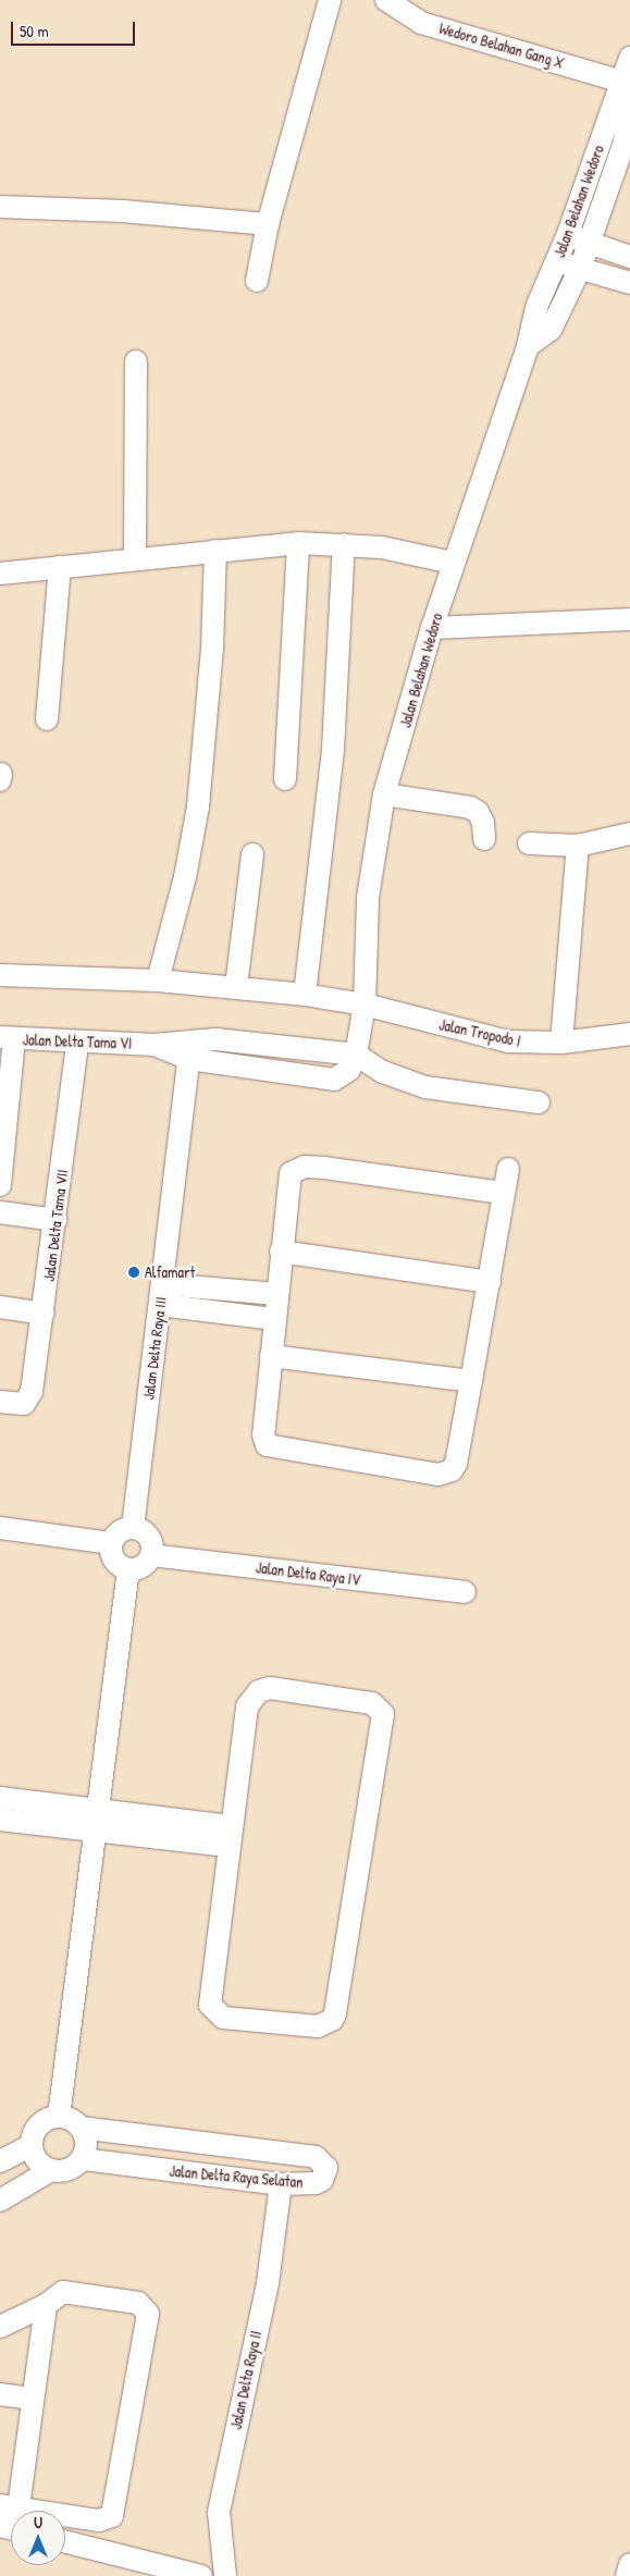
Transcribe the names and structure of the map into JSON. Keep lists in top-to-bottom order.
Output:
{
  "streets": {
    "street": [
      "Wedoro Belahan Gang X",
      "Jalan Belahan Wedoro",
      "Jalan Tropodo I",
      "Jalan Delta Tama VI",
      "Jalan Delta Tama VII",
      "Jalan Delta Raya III",
      "Jalan Delta Raya IV",
      "Jalan Delta Raya Selatan",
      "Jalan Delta Raya II"
    ]
  },
  "crossings": [
    ["Wedoro Belahan Gang X", "Jalan Belahan Wedoro"],
    ["Jalan Belahan Wedoro", "Jalan Tropodo I"],
    ["Jalan Belahan Wedoro", "Jalan Delta Tama VI"],
    ["Jalan Delta Tama VI", "Jalan Delta Tama VII"],
    ["Jalan Delta Tama VI", "Jalan Delta Raya III"],
    ["Jalan Delta Raya III", "Jalan Delta Raya IV"],
    ["Jalan Delta Raya Selatan", "Jalan Delta Raya II"]
  ],
  "places": ["Alfamart"],
  "scale_bar": "50 m",
  "north": "top"
}
